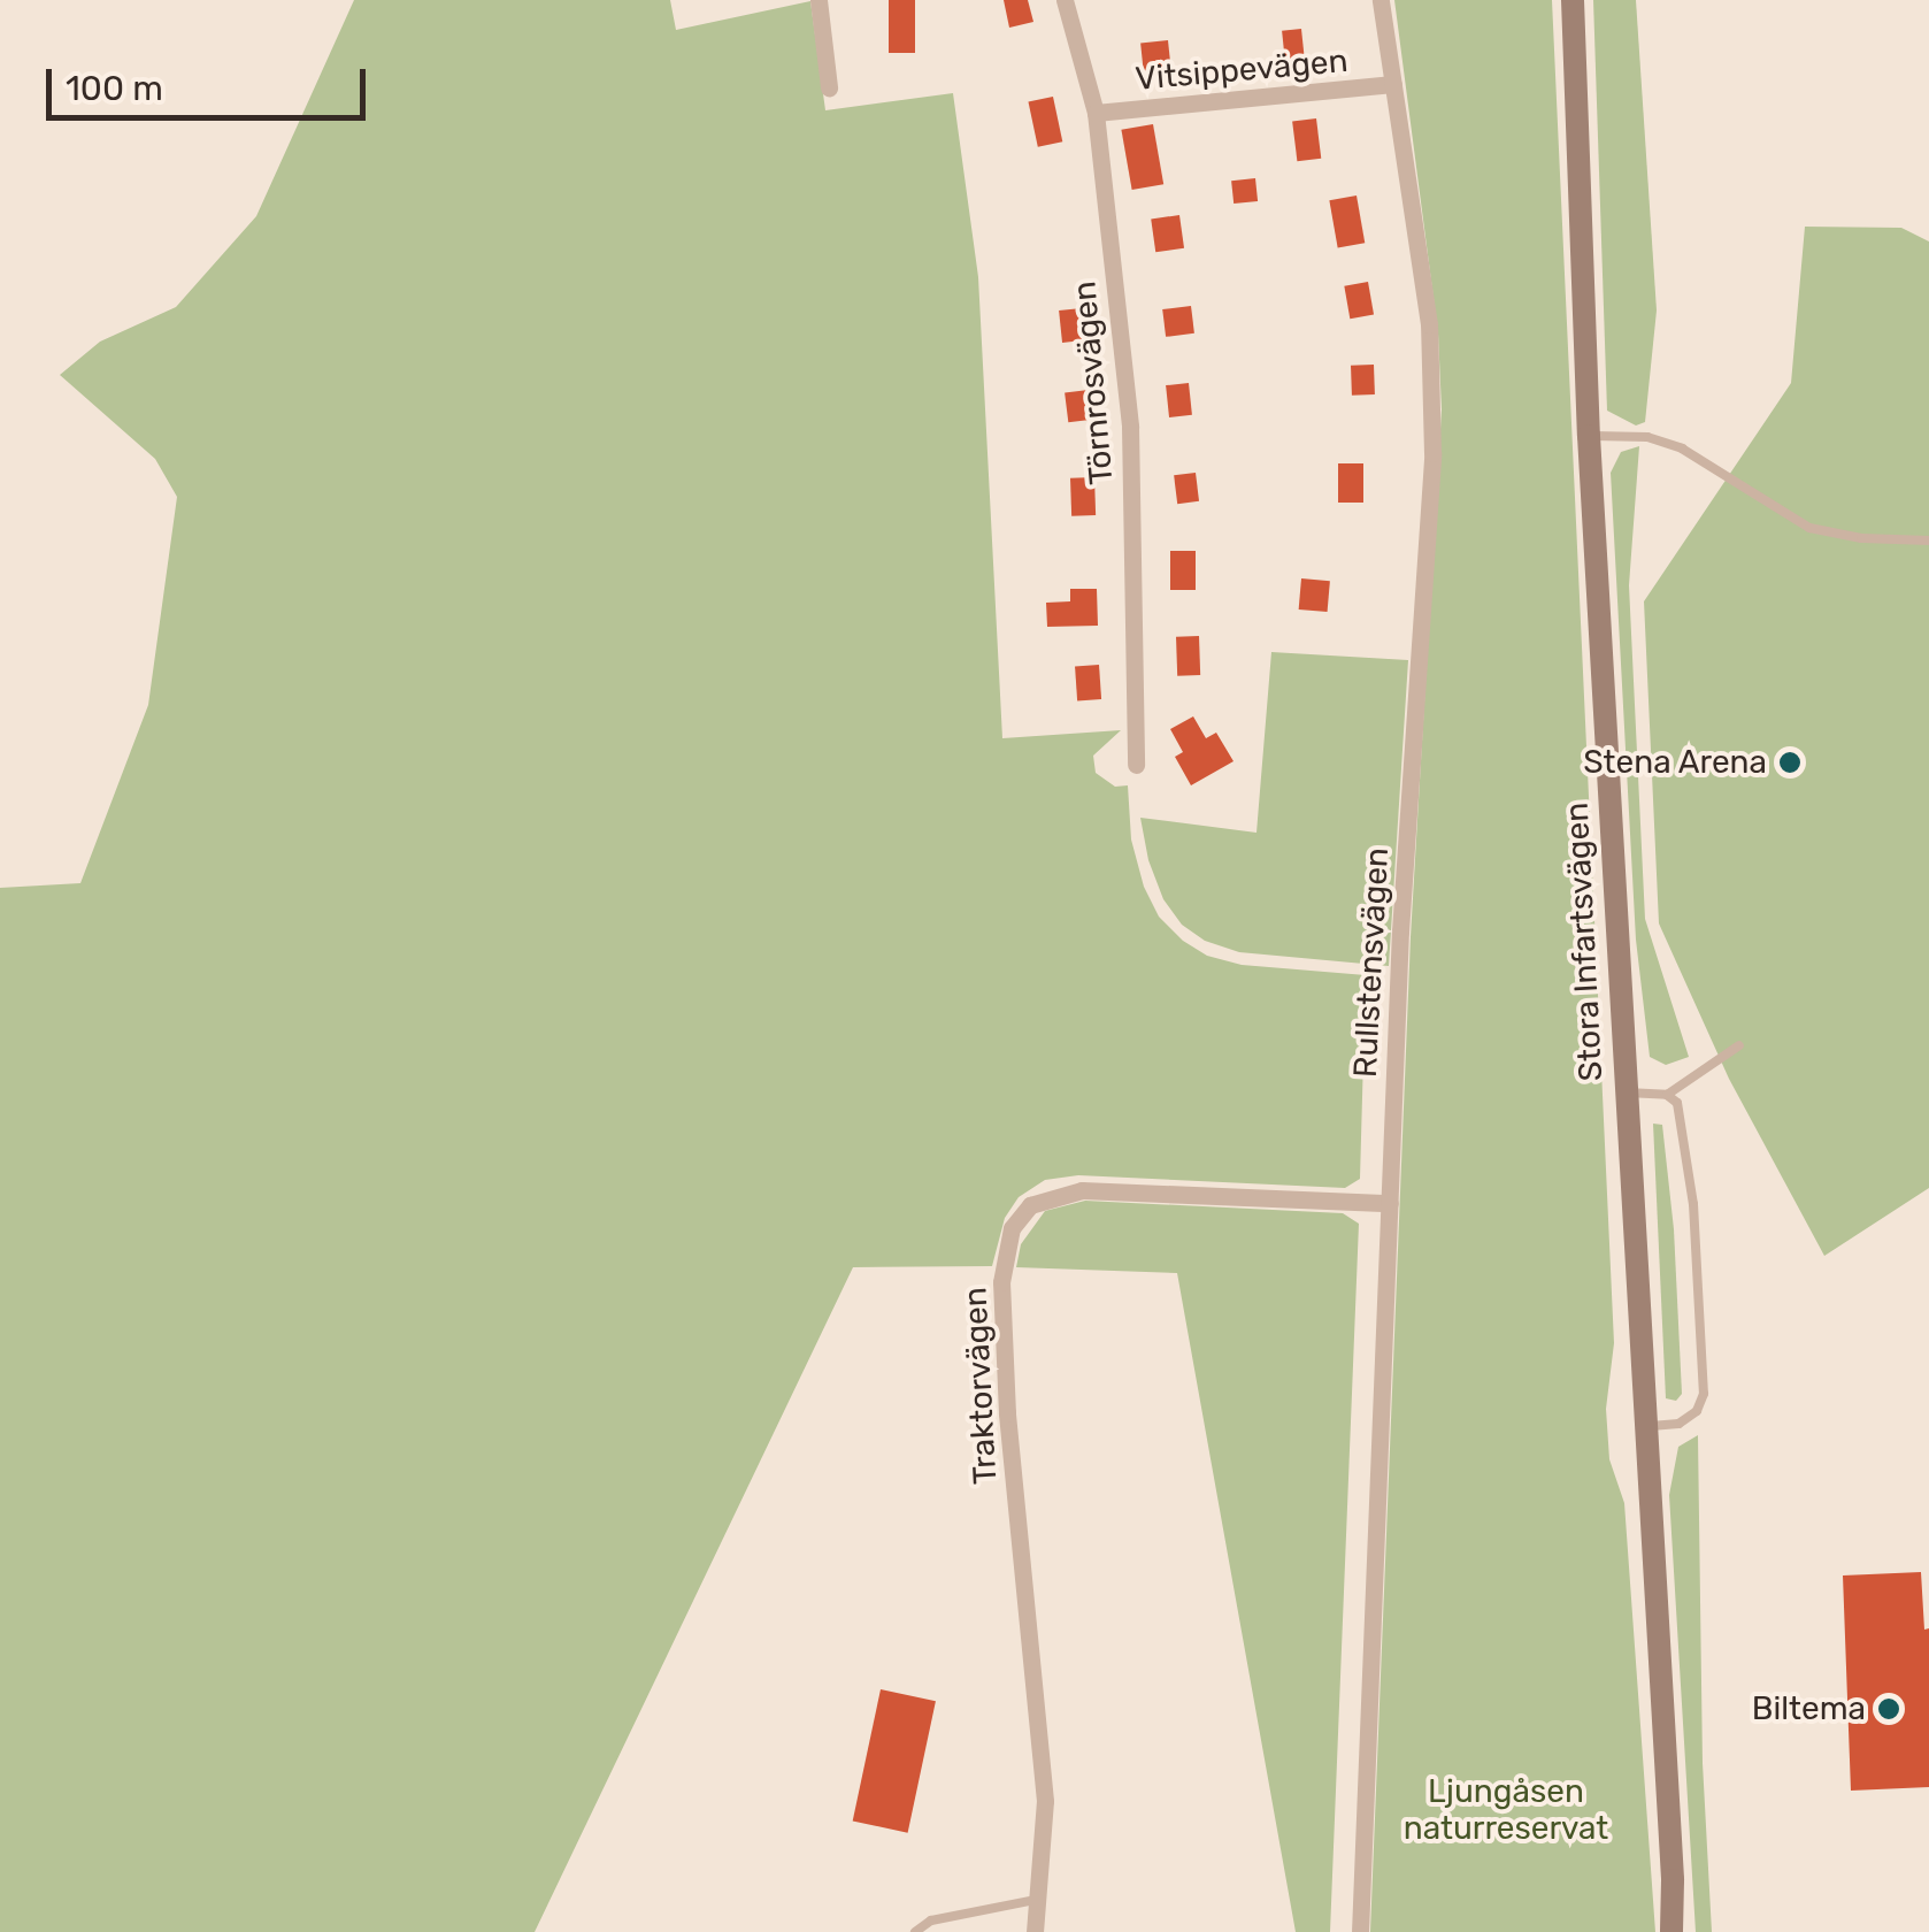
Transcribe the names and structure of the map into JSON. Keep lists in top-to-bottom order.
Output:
{
  "streets": {
    "main road": ["Stora Infartsvägen"],
    "street": [
      "Vitsippevägen",
      "Törnrosvägen",
      "Rullstensvägen",
      "Traktorvägen"
    ]
  },
  "crossings": [
    ["Vitsippevägen", "Törnrosvägen"],
    ["Vitsippevägen", "Rullstensvägen"],
    ["Rullstensvägen", "Traktorvägen"]
  ],
  "parks": ["Ljungåsen naturreservat"],
  "places": ["Stena Arena", "Biltema"],
  "scale_bar": "100 m"
}
